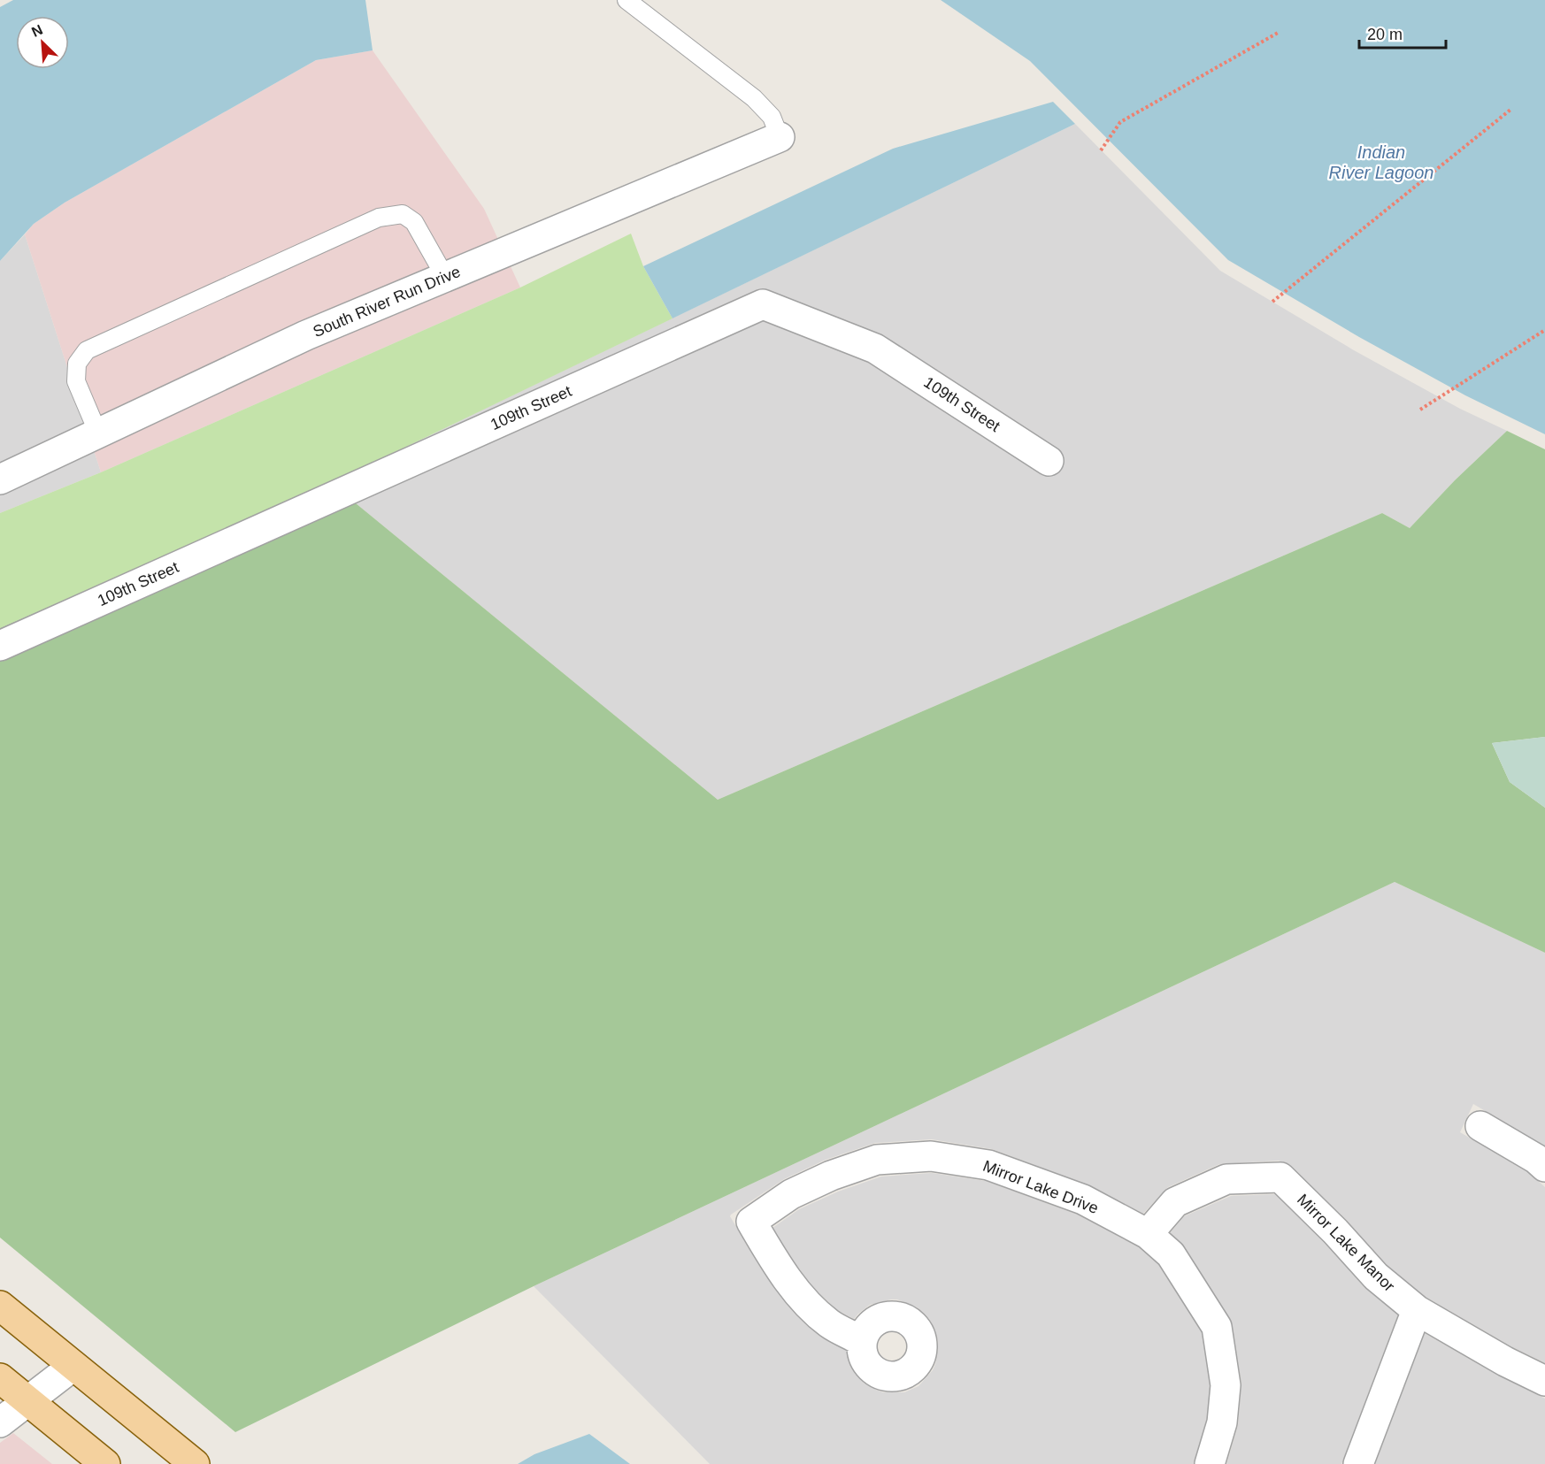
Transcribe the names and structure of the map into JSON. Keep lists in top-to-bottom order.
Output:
{
  "streets": {
    "street": [
      "South River Run Drive",
      "109th Street",
      "Mirror Lake Drive",
      "Mirror Lake Manor"
    ]
  },
  "crossings": [
    ["Mirror Lake Drive", "Mirror Lake Manor"]
  ],
  "water": ["Indian River Lagoon"],
  "scale_bar": "20 m",
  "north": "top left"
}
